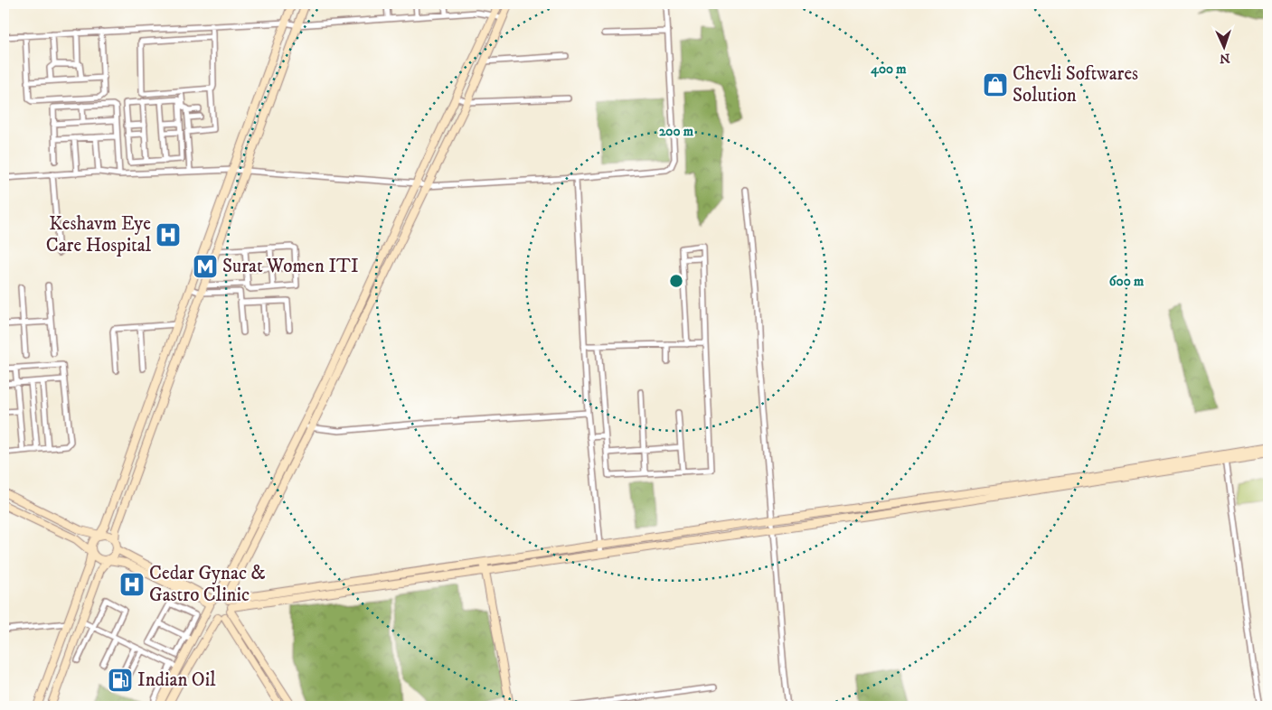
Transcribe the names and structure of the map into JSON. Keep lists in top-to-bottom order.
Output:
{
  "places": {
    "shop": ["Chevli Softwares Solution"],
    "hospital": ["Keshavm Eye Care Hospital", "Cedar Gynac & Gastro Clinic"],
    "metro station": ["Surat Women ITI"],
    "fuel station": ["Indian Oil"]
  },
  "north": "bottom",
  "rings": ["400 m", "200 m", "600 m"]
}
